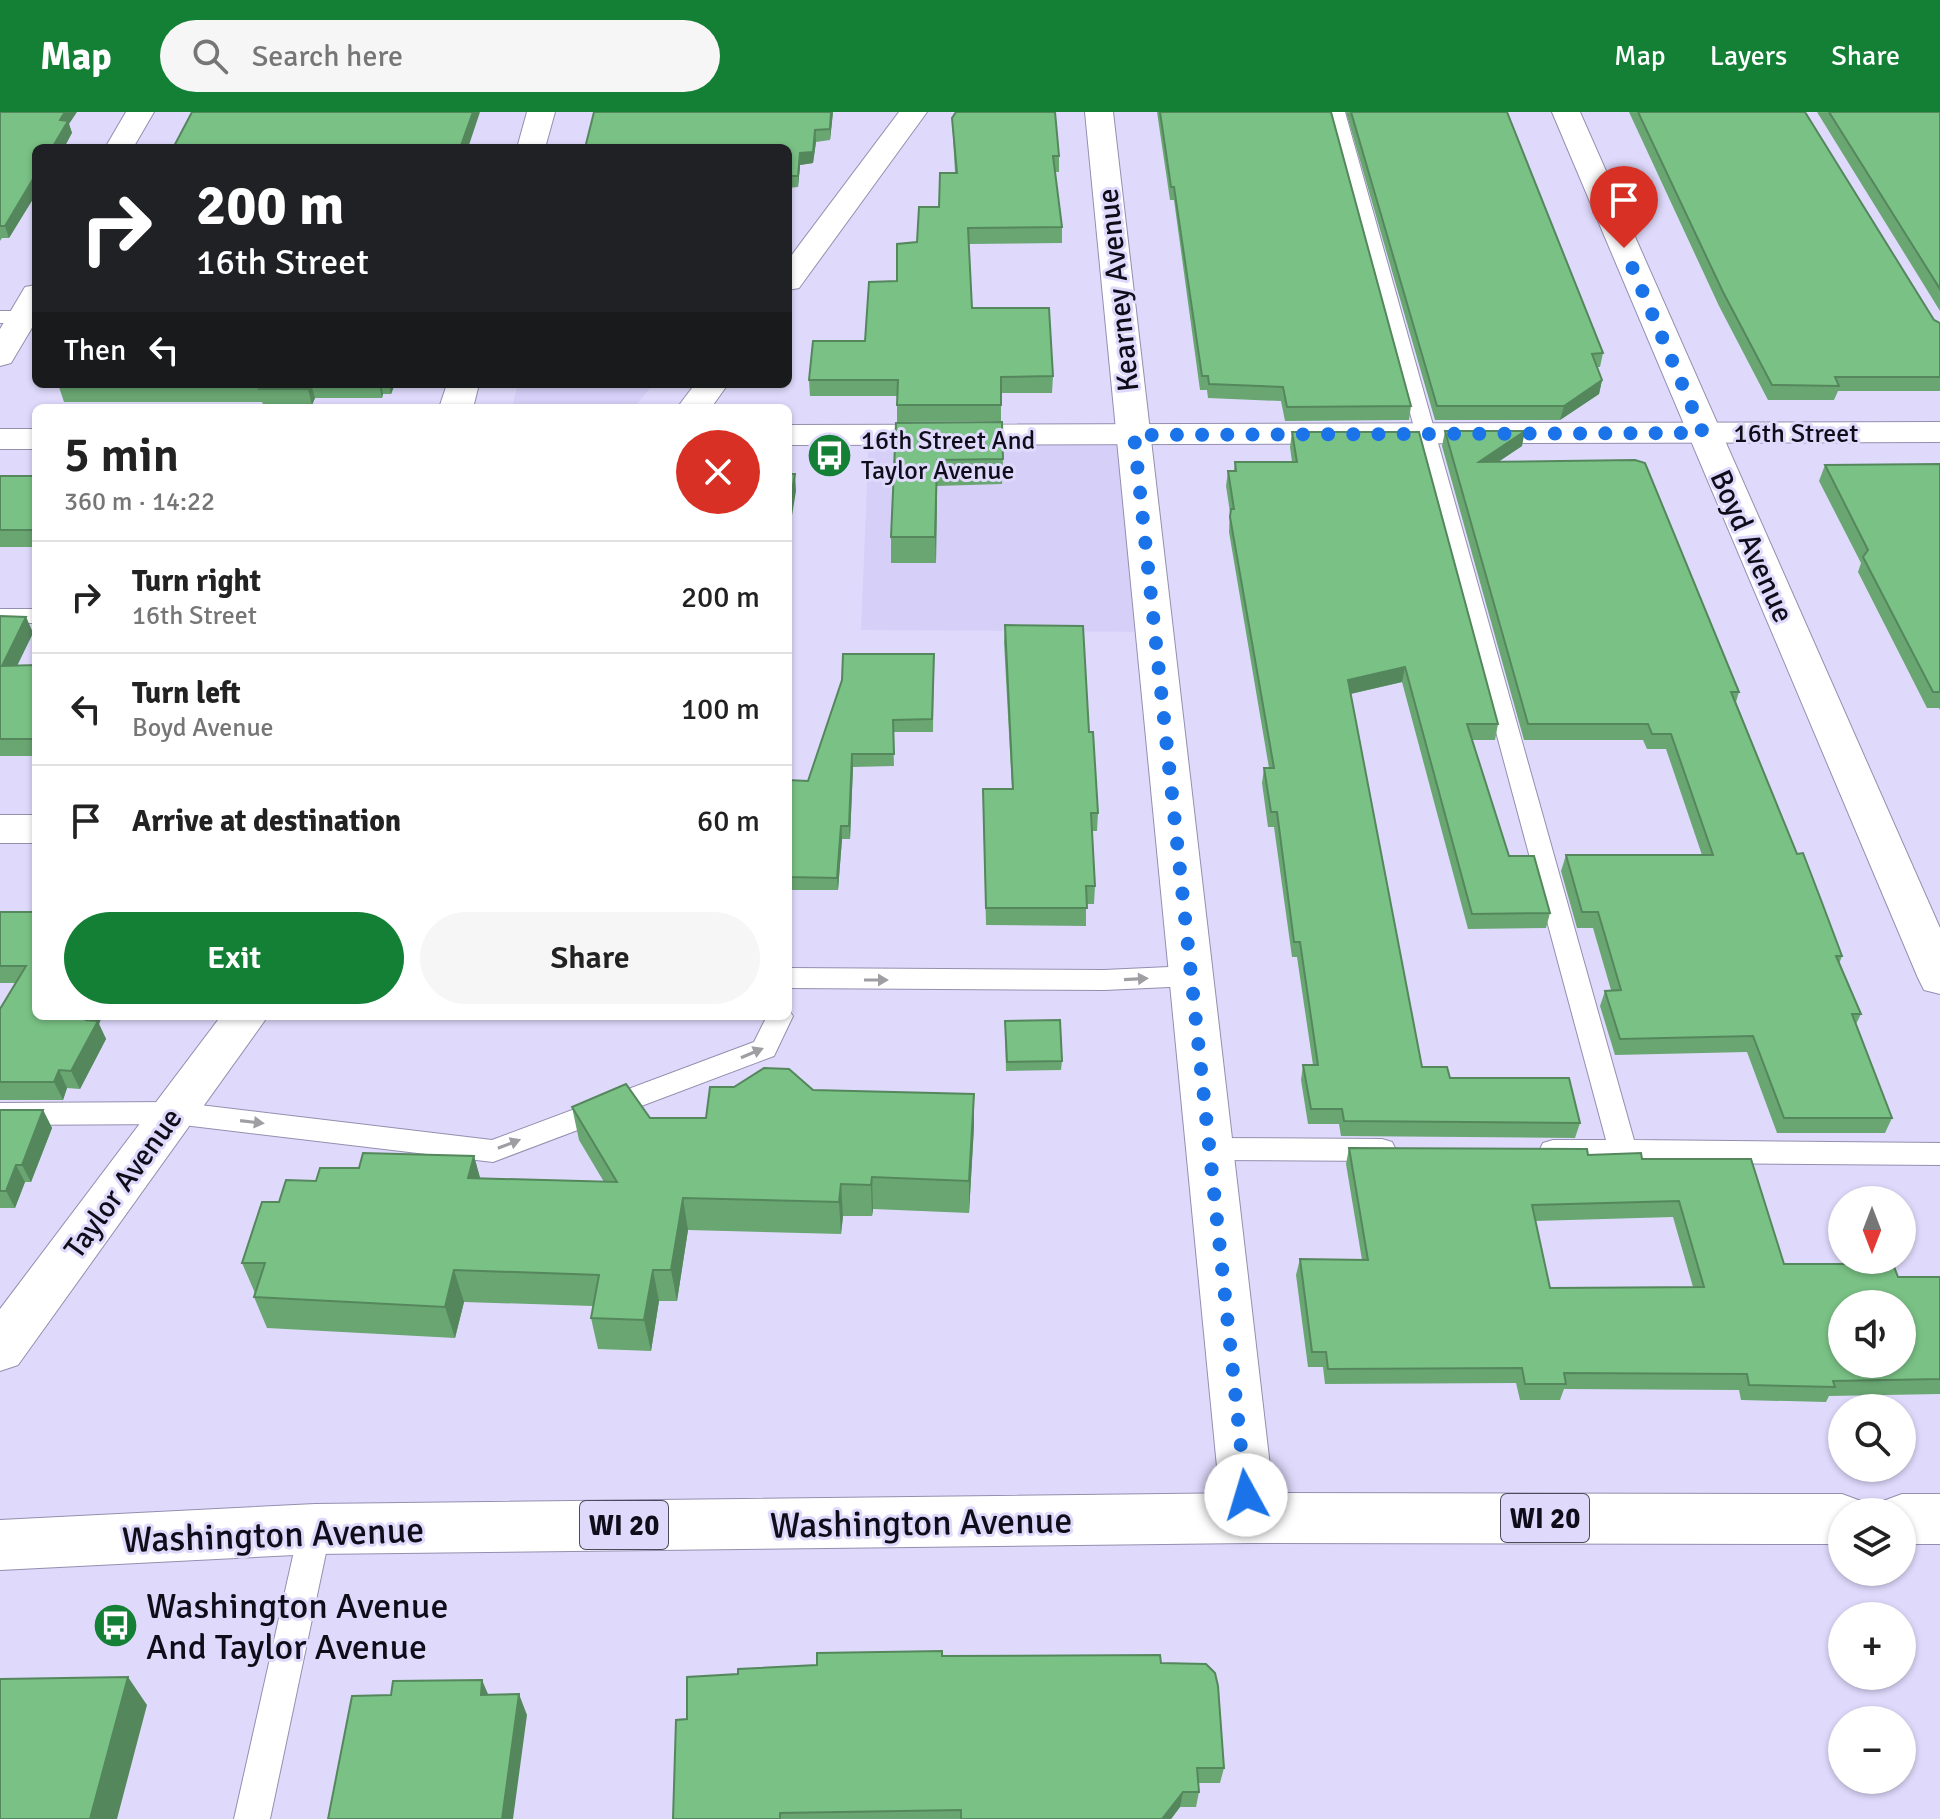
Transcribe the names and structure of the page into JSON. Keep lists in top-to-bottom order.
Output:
{
  "streets": {
    "street": [
      "Kearney Avenue",
      "16th Street",
      "Boyd Avenue",
      "Taylor Avenue",
      "WI 20",
      "Washington Avenue"
    ]
  },
  "crossings": [
    ["Kearney Avenue", "16th Street"],
    ["Kearney Avenue", "Washington Avenue"],
    ["16th Street", "Boyd Avenue"]
  ],
  "places": {
    "bus stop": ["16th Street And Taylor Avenue", "Washington Avenue And Taylor Avenue"]
  },
  "north": "bottom",
  "page": {
    "header": "Map",
    "search": "Search here",
    "nav": ["Map", "Layers", "Share"],
    "turn": ["200 m", "16th Street"],
    "then": "Then",
    "heading": ["5 min", "360 m · 14:22"],
    "list": [
      {
        "name": "Turn right",
        "note": "16th Street",
        "value": "200 m"
      },
      {
        "name": "Turn left",
        "note": "Boyd Avenue",
        "value": "100 m"
      },
      {
        "name": "Arrive at destination",
        "value": "60 m"
      }
    ],
    "buttons": ["Exit", "Share"],
    "map_buttons": ["+", "−"]
  }
}
